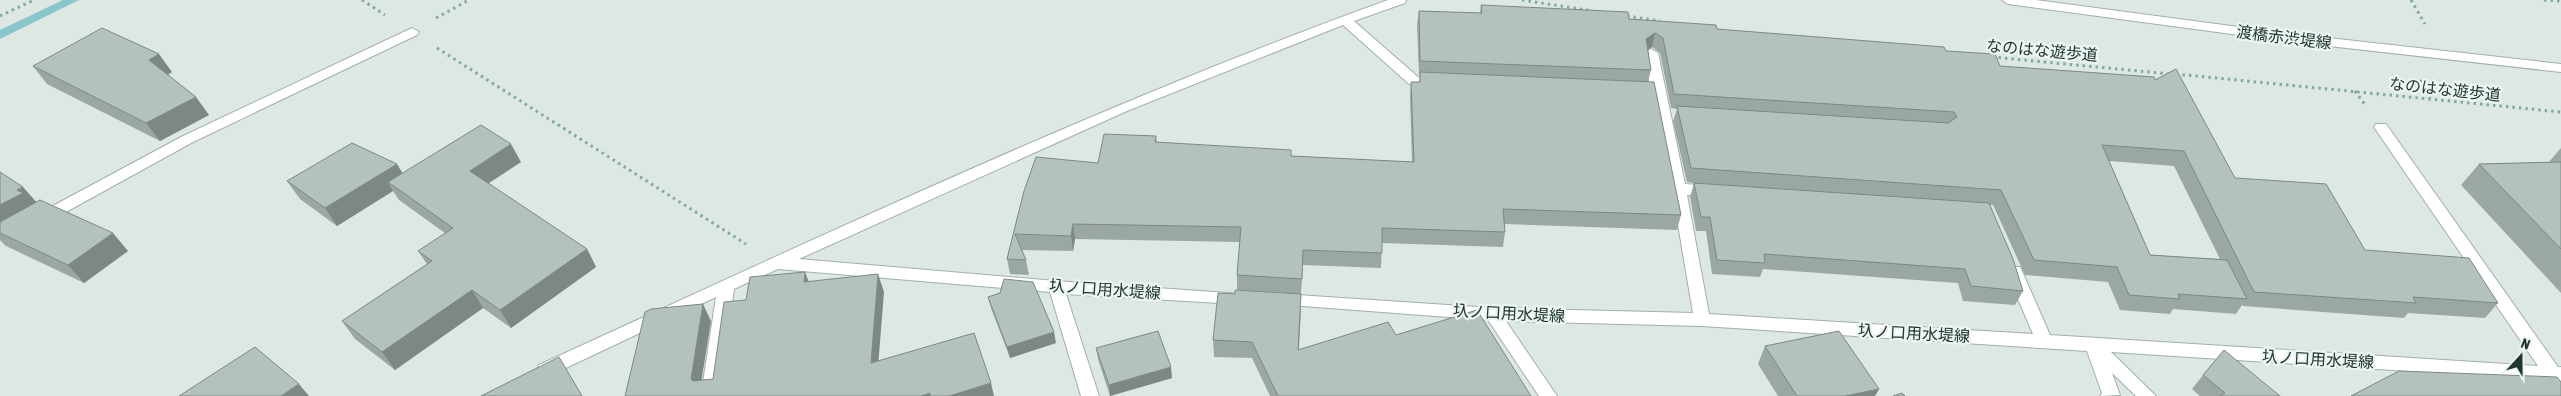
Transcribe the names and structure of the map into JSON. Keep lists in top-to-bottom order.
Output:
{
  "streets": {
    "street": ["渡橋赤渋堤線", "圦ノ口用水堤線"],
    "path": ["なのはな遊歩道"]
  },
  "north": "top"
}
